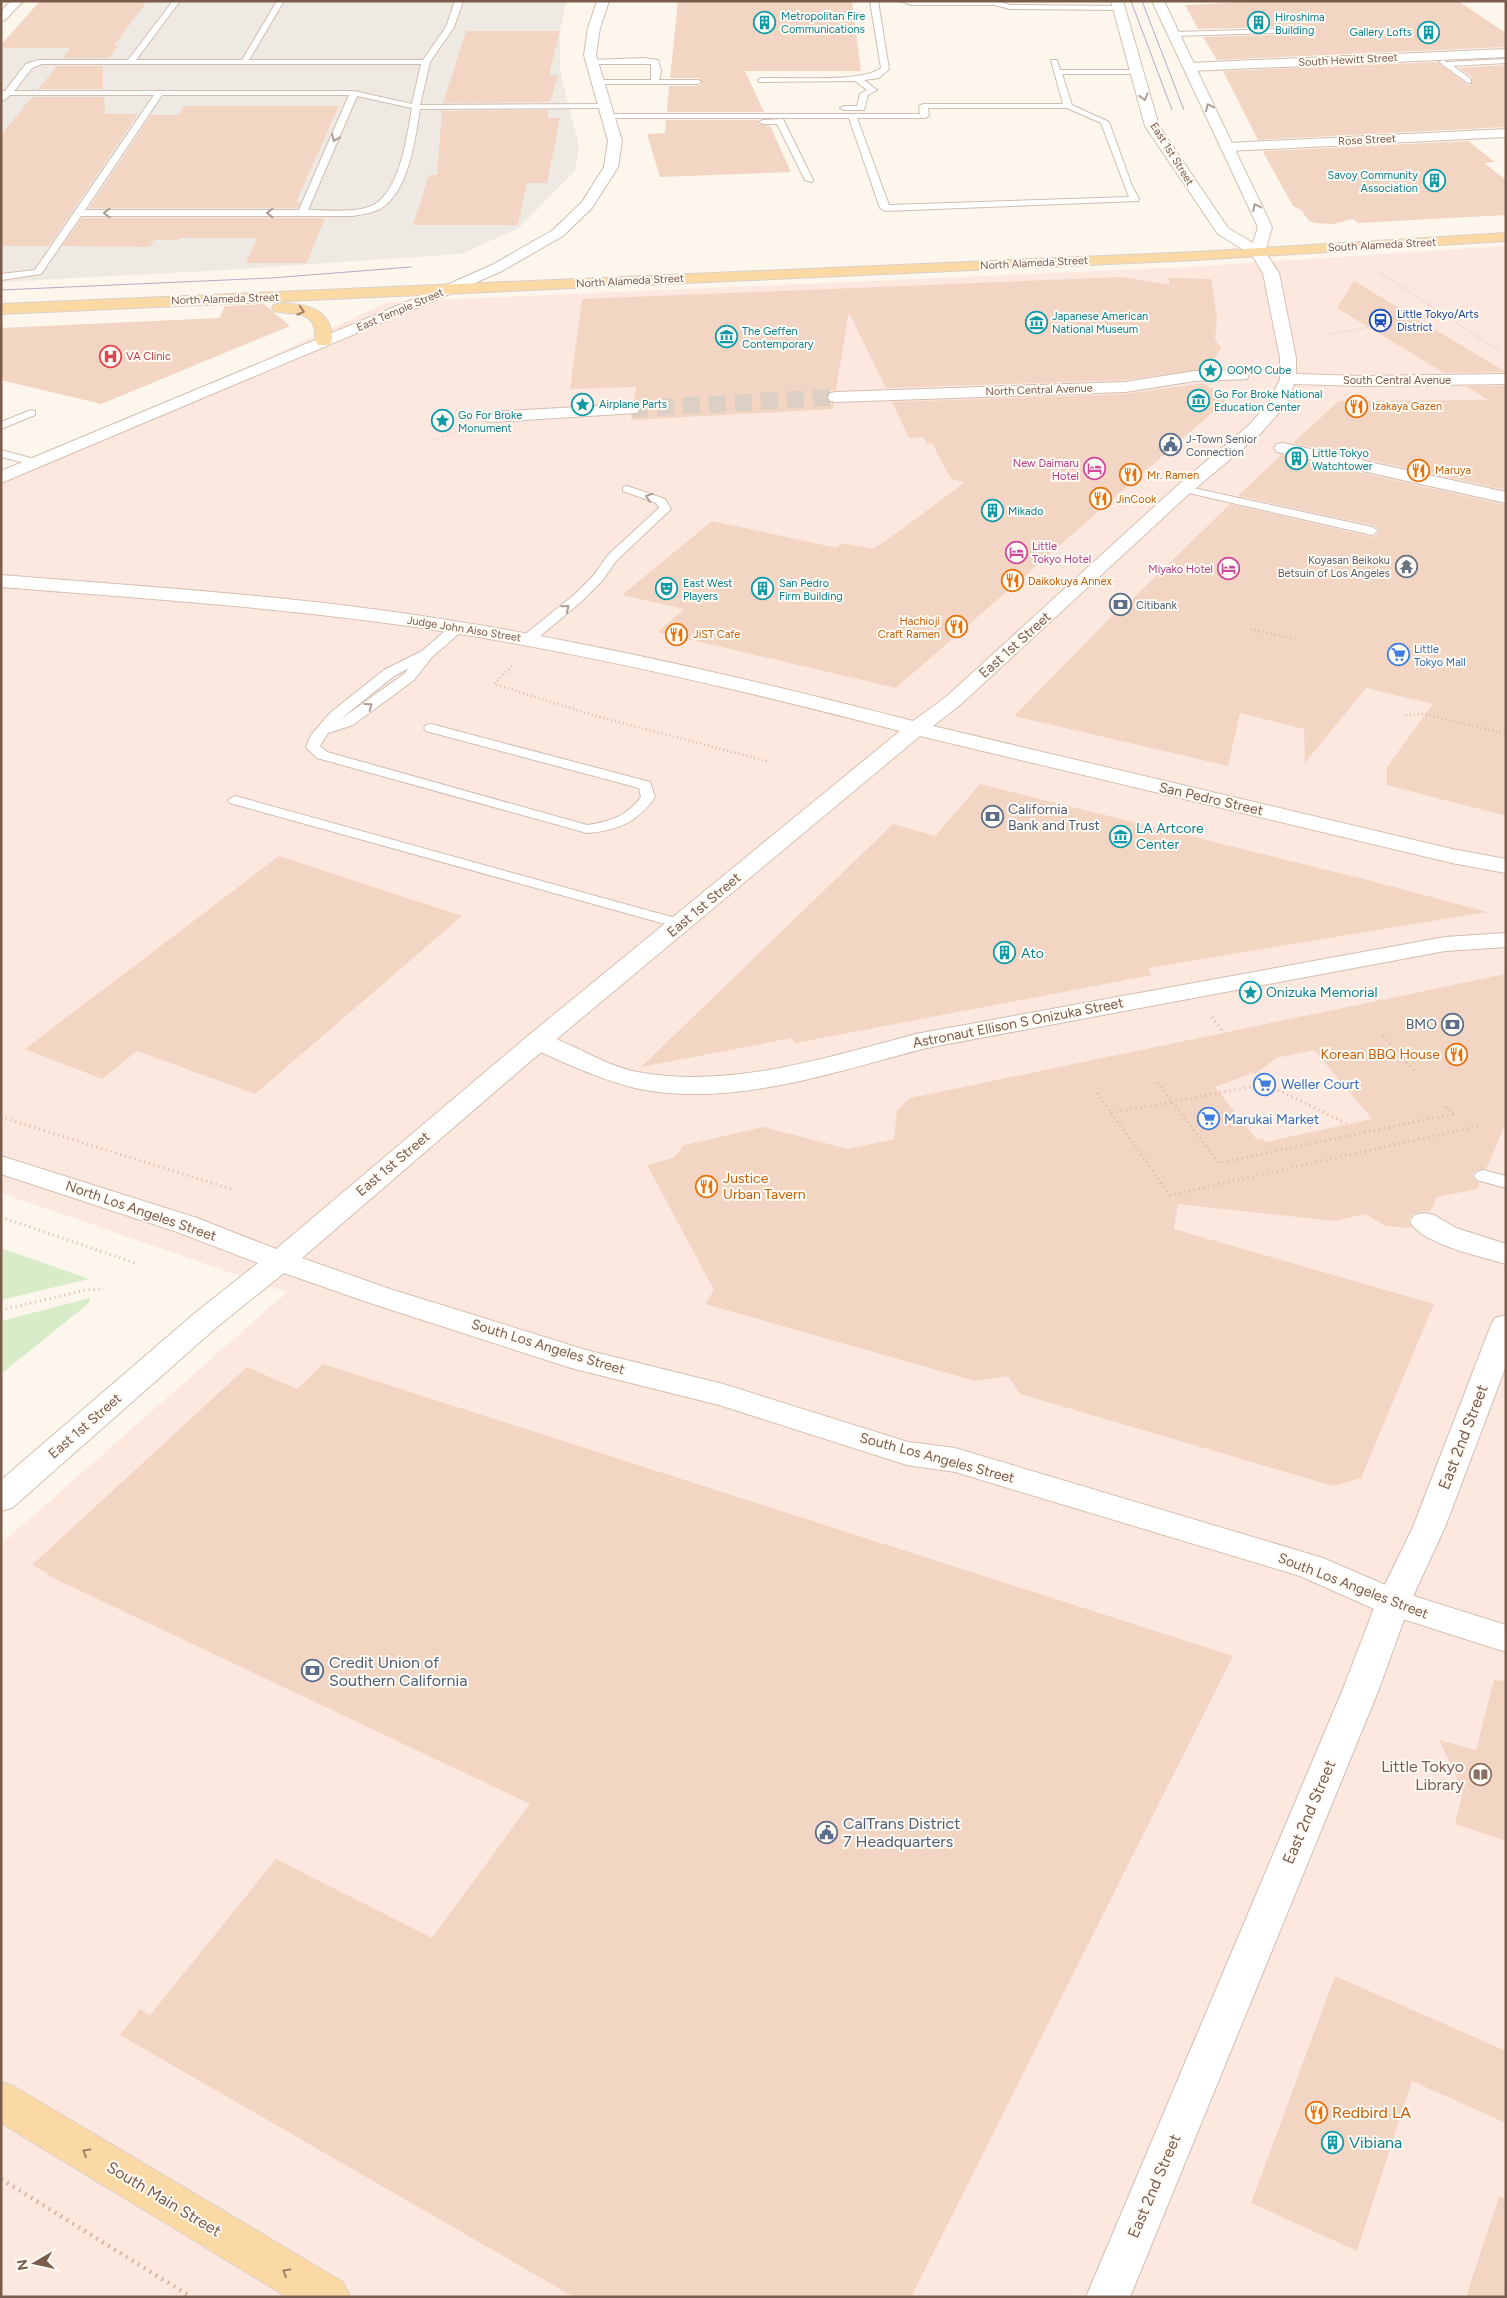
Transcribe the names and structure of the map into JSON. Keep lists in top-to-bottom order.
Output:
{
  "streets": {
    "main road": [
      "South Hewitt Street",
      "Rose Street",
      "East 1st Street",
      "South Alameda Street",
      "North Alameda Street",
      "East Temple Street",
      "South Central Avenue",
      "North Central Avenue",
      "Judge John Aiso Street",
      "San Pedro Street",
      "Astronaut Ellison S Onizuka Street",
      "North Los Angeles Street",
      "South Los Angeles Street",
      "East 2nd Street",
      "South Main Street"
    ]
  },
  "crossings": [
    ["East 1st Street", "South Alameda Street"],
    ["East 1st Street", "North Alameda Street"],
    ["East 1st Street", "South Central Avenue"],
    ["East 1st Street", "Judge John Aiso Street"],
    ["East 1st Street", "San Pedro Street"],
    ["East 1st Street", "Astronaut Ellison S Onizuka Street"],
    ["East 1st Street", "North Los Angeles Street"],
    ["East 1st Street", "South Los Angeles Street"],
    ["South Alameda Street", "North Alameda Street"],
    ["North Alameda Street", "East Temple Street"],
    ["Judge John Aiso Street", "San Pedro Street"],
    ["North Los Angeles Street", "South Los Angeles Street"],
    ["South Los Angeles Street", "East 2nd Street"]
  ],
  "one_way": ["South Main Street"],
  "places": {
    "building": [
      "Metropolitan Fire Communications",
      "Hiroshima Building",
      "Gallery Lofts",
      "Savoy Community Association",
      "Little Tokyo Watchtower",
      "Mikado",
      "San Pedro Firm Building",
      "Ato",
      "Vibiana"
    ],
    "station": ["Little Tokyo/Arts District"],
    "museum": [
      "Japanese American National Museum",
      "The Geffen Contemporary",
      "Go For Broke National Education Center",
      "LA Artcore Center"
    ],
    "hospital": ["VA Clinic"],
    "place": [
      "OOMO Cube",
      "Airplane Parts",
      "Go For Broke Monument",
      "Onizuka Memorial"
    ],
    "restaurant": [
      "Izakaya Gazen",
      "Maruya",
      "Mr. Ramen",
      "JinCook",
      "Daikokuya Annex",
      "Hachioji Craft Ramen",
      "JiST Cafe",
      "Korean BBQ House",
      "Justice Urban Tavern",
      "Redbird LA"
    ],
    "public building": ["J-Town Senior Connection", "CalTrans District 7 Headquarters"],
    "hotel": ["New Daimaru Hotel", "Little Tokyo Hotel", "Miyako Hotel"],
    "temple": ["Koyasan Beikoku Betsuin of Los Angeles"],
    "theatre": ["East West Players"],
    "bank": [
      "Citibank",
      "California Bank and Trust",
      "BMO",
      "Credit Union of Southern California"
    ],
    "supermarket": ["Little Tokyo Mall", "Weller Court", "Marukai Market"],
    "library": ["Little Tokyo Library"]
  },
  "north": "left"
}
